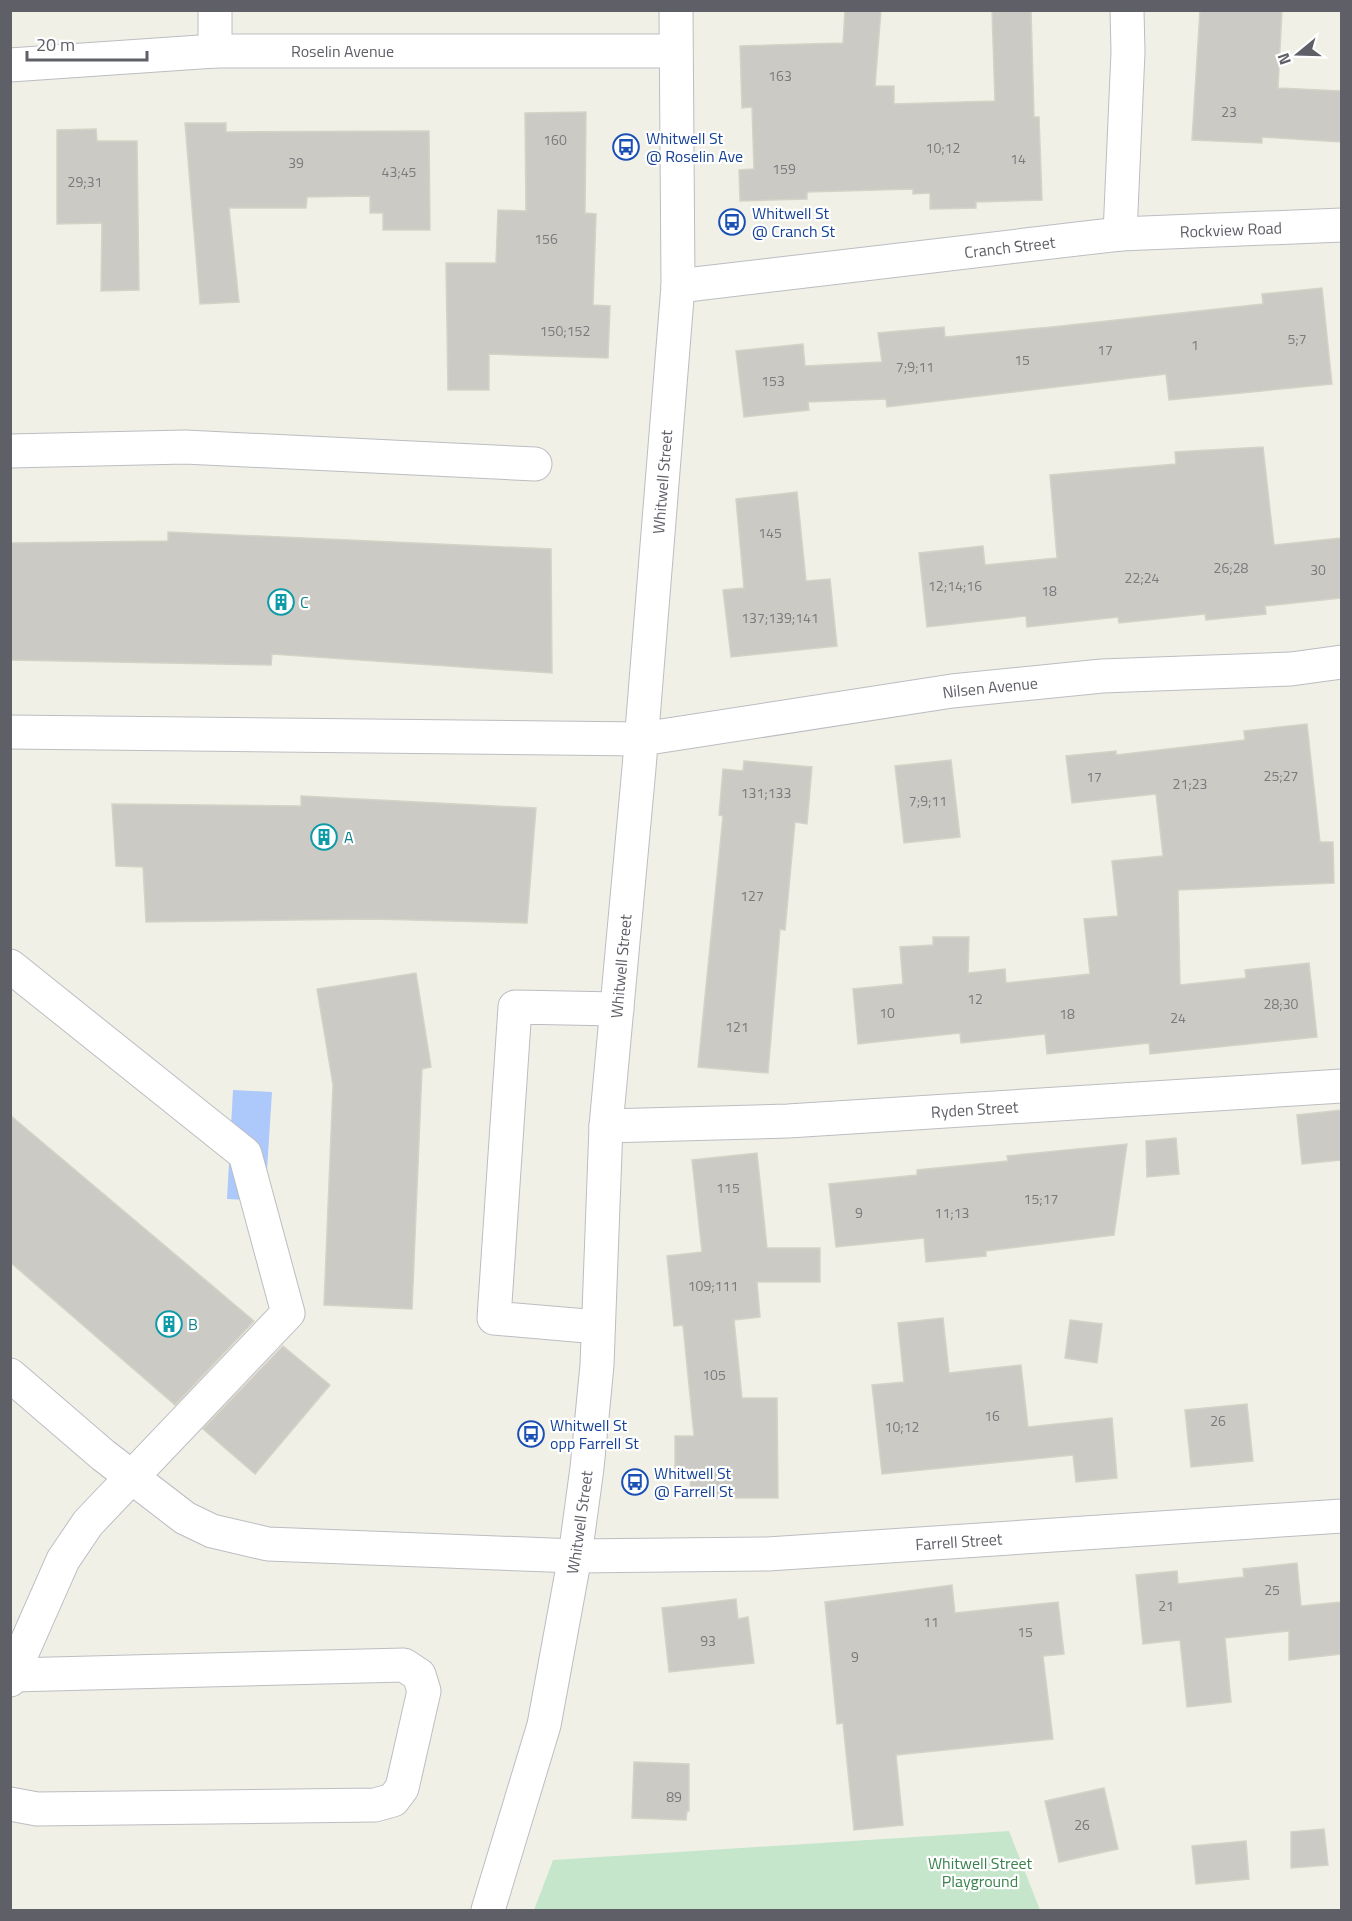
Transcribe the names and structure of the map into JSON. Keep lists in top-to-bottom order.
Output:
{
  "streets": {
    "street": [
      "Roselin Avenue",
      "Rockview Road",
      "Cranch Street",
      "Whitwell Street",
      "Nilsen Avenue",
      "Ryden Street",
      "Farrell Street"
    ]
  },
  "crossings": [
    ["Roselin Avenue", "Whitwell Street"],
    ["Rockview Road", "Cranch Street"],
    ["Cranch Street", "Whitwell Street"],
    ["Whitwell Street", "Nilsen Avenue"],
    ["Whitwell Street", "Ryden Street"],
    ["Whitwell Street", "Farrell Street"]
  ],
  "parks": ["Whitwell Street Playground"],
  "places": {
    "bus stop": [
      "Whitwell St @ Roselin Ave",
      "Whitwell St @ Cranch St",
      "Whitwell St opp Farrell St",
      "Whitwell St @ Farrell St"
    ],
    "building": ["C", "A", "B"]
  },
  "house_numbers": [
    "163",
    "23",
    "160",
    "10;12",
    "14",
    "39",
    "159",
    "43;45",
    "29;31",
    "156",
    "150;152",
    "5;7",
    "1",
    "17",
    "15",
    "7;9;11",
    "153",
    "145",
    "26;28",
    "30",
    "22;24",
    "12;14;16",
    "18",
    "137;139;141",
    "25;27",
    "17",
    "21;23",
    "131;133",
    "7;9;11",
    "127",
    "12",
    "28;30",
    "10",
    "18",
    "24",
    "121",
    "115",
    "15;17",
    "9",
    "11;13",
    "109;111",
    "105",
    "16",
    "26",
    "10;12",
    "25",
    "21",
    "11",
    "15",
    "93",
    "9",
    "89",
    "26"
  ],
  "scale_bar": "20 m",
  "north": "left"
}
